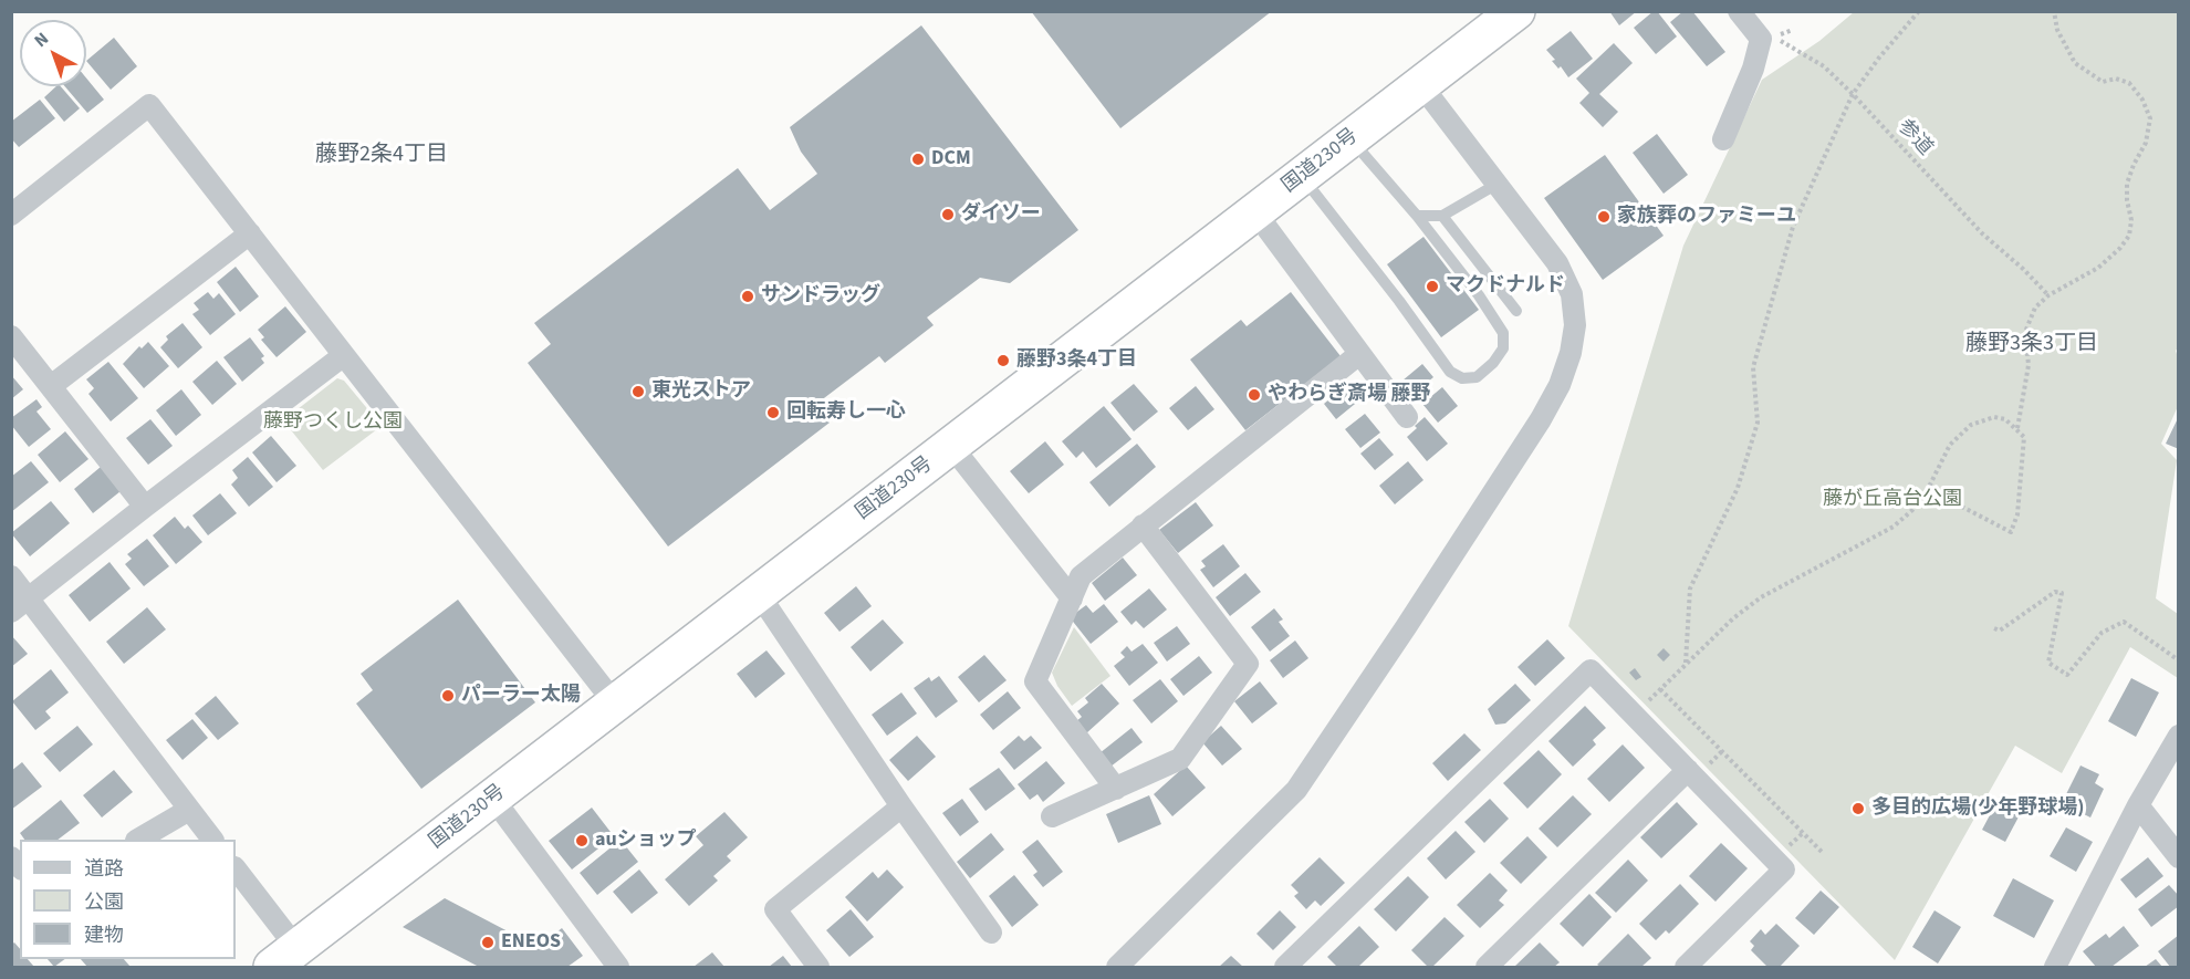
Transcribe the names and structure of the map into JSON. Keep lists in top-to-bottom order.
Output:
{
  "streets": {
    "highway": ["国道230号"],
    "path": ["参道"]
  },
  "districts": ["藤野2条4丁目", "藤野3条3丁目"],
  "parks": ["藤野つくし公園", "藤が丘高台公園"],
  "places": [
    "DCM",
    "ダイソー",
    "家族葬のファミーユ",
    "マクドナルド",
    "サンドラッグ",
    "藤野3条4丁目",
    "東光ストア",
    "やわらぎ斎場 藤野",
    "回転寿し一心",
    "パーラー太陽",
    "多目的広場(少年野球場)",
    "auショップ",
    "ENEOS"
  ],
  "legend": ["道路", "公園", "建物"],
  "north": "top left"
}
